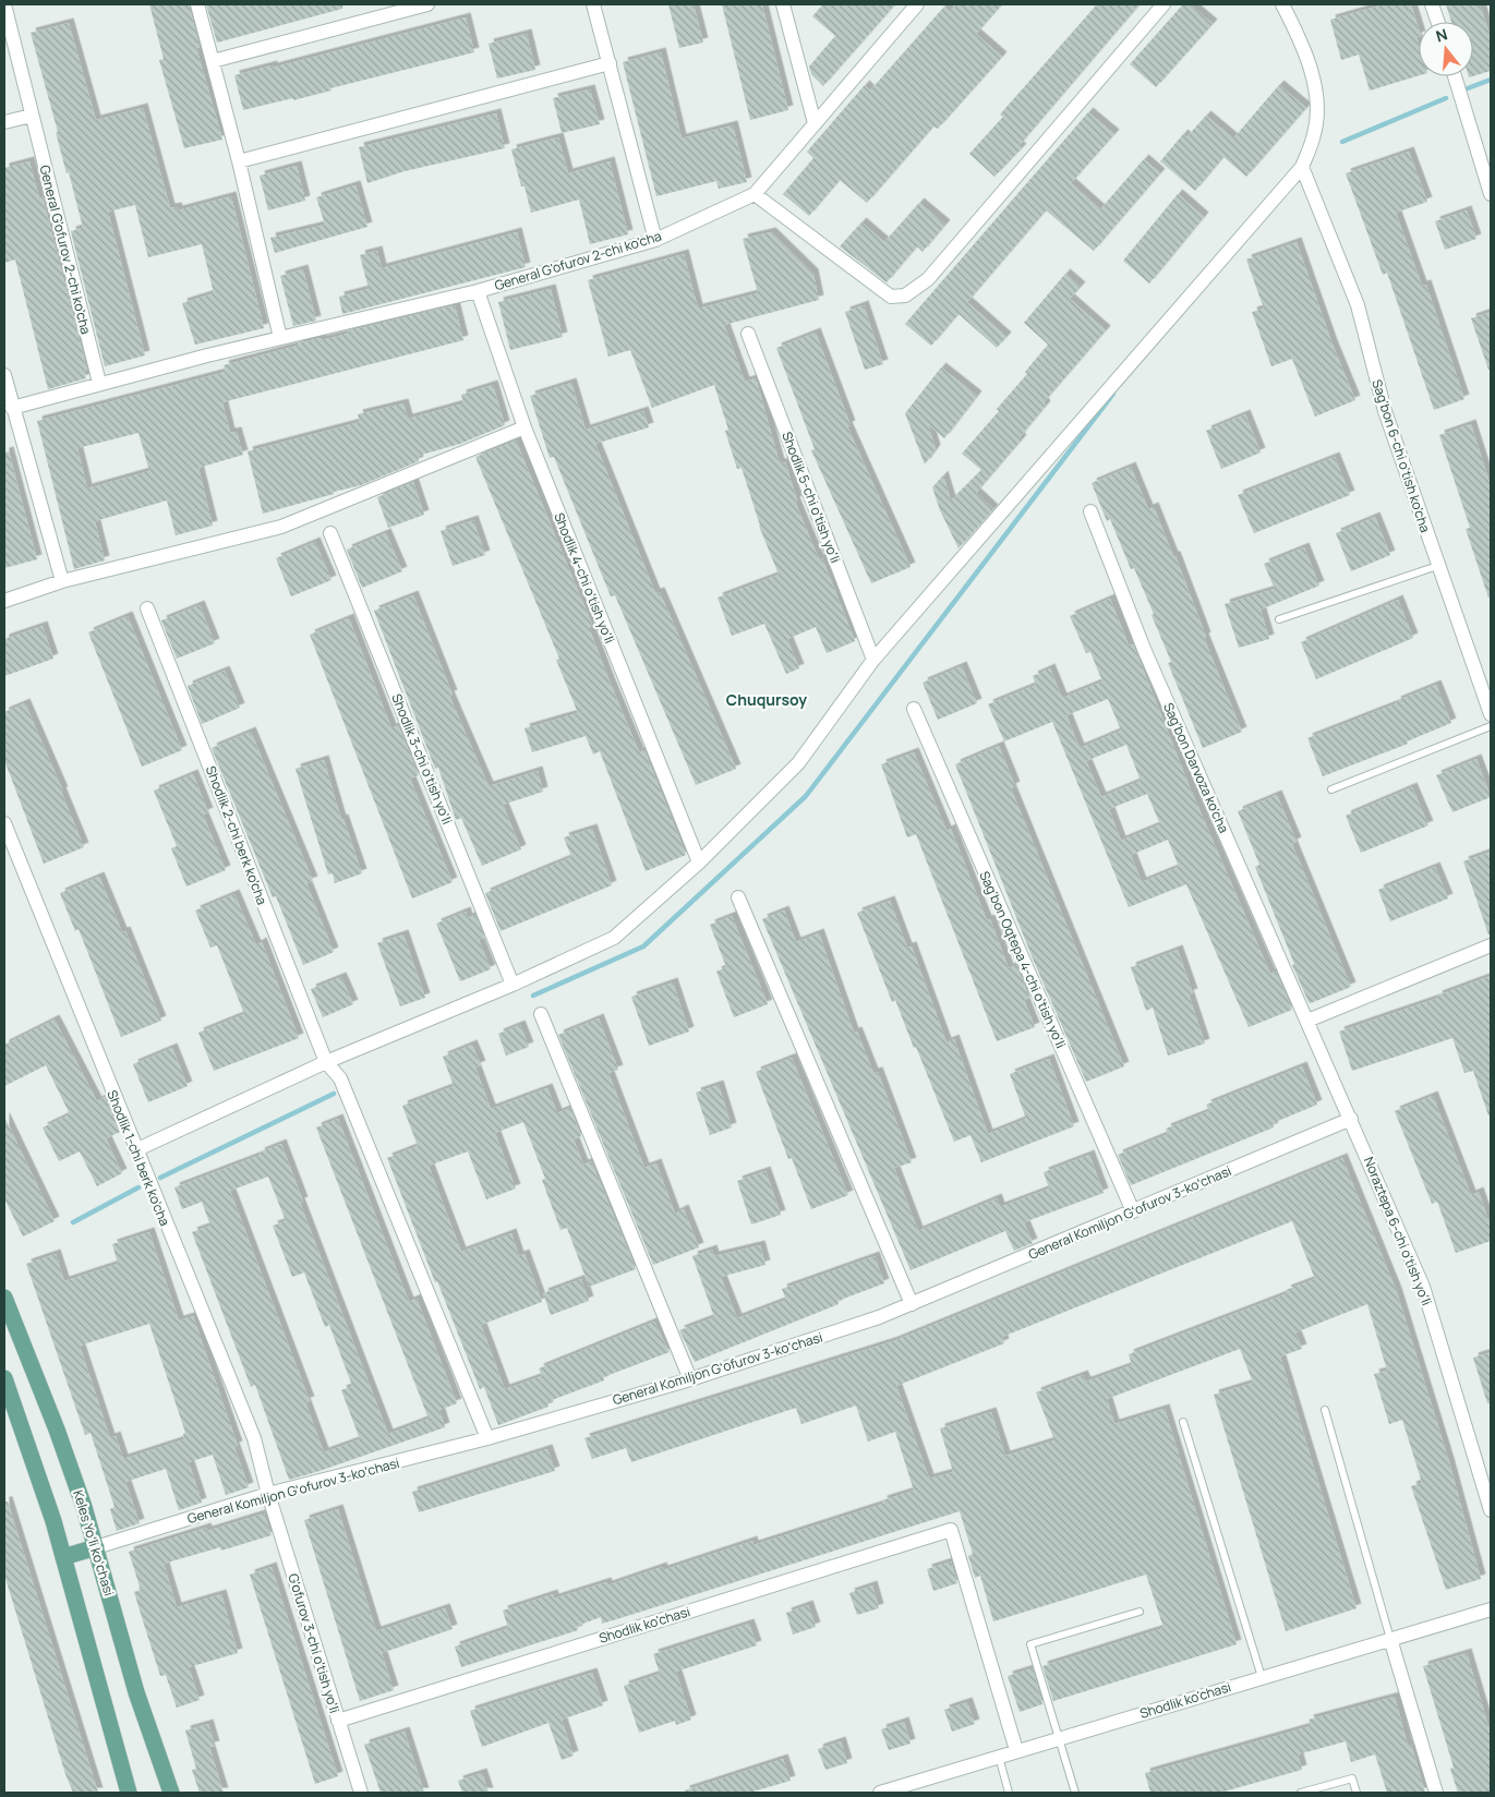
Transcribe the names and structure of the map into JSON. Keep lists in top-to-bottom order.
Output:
{
  "streets": {
    "main road": ["General Komiljon Gʻofurov 3-koʻchasi", "Keles Yoʻli koʻchasi"],
    "street": [
      "General G'ofurov 2-chi ko'cha",
      "Sag'bon 6-chi o'tish ko'cha",
      "Shodlik 5-chi o'tish yo'li",
      "Shodlik 4-chi o'tish yo'li",
      "Shodlik 3-chi o'tish yo'li",
      "Sag'bon Darvoza ko'cha",
      "Shodlik 2-chi berk ko'cha",
      "Sag'bon Oqtepa 4-chi o'tish yo'li",
      "Shodlik 1-chi berk ko'cha",
      "Noraztepa 6-chi o'tish yo'li",
      "Shodlik ko'chasi",
      "G'ofurov 3-chi o'tish yo'li"
    ]
  },
  "crossings": [
    ["General G'ofurov 2-chi ko'cha", "Shodlik 4-chi o'tish yo'li"],
    ["Sag'bon Darvoza ko'cha", "Noraztepa 6-chi o'tish yo'li"],
    ["Shodlik 2-chi berk ko'cha", "General Komiljon Gʻofurov 3-koʻchasi"],
    ["Sag'bon Oqtepa 4-chi o'tish yo'li", "General Komiljon Gʻofurov 3-koʻchasi"],
    ["Shodlik 1-chi berk ko'cha", "General Komiljon Gʻofurov 3-koʻchasi"],
    ["Shodlik 1-chi berk ko'cha", "G'ofurov 3-chi o'tish yo'li"],
    ["General Komiljon Gʻofurov 3-koʻchasi", "Noraztepa 6-chi o'tish yo'li"],
    ["General Komiljon Gʻofurov 3-koʻchasi", "Keles Yoʻli koʻchasi"],
    ["General Komiljon Gʻofurov 3-koʻchasi", "G'ofurov 3-chi o'tish yo'li"],
    ["Shodlik ko'chasi", "G'ofurov 3-chi o'tish yo'li"]
  ],
  "districts": ["Chuqursoy"],
  "north": "top"
}
